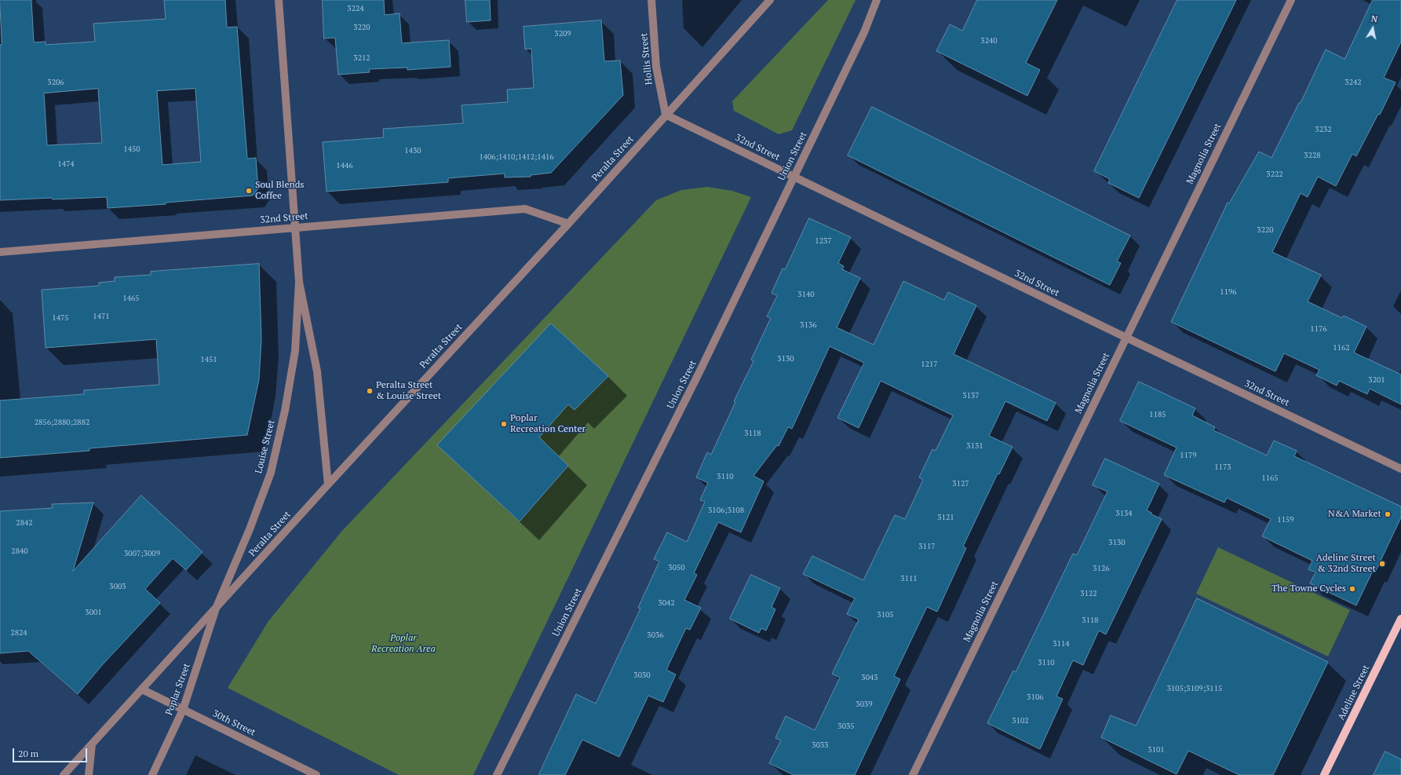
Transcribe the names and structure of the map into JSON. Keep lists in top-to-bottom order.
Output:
{
  "streets": {
    "main road": ["Adeline Street"],
    "street": [
      "Hollis Street",
      "32nd Street",
      "Magnolia Street",
      "Union Street",
      "Peralta Street",
      "Louise Street",
      "Poplar Street",
      "30th Street"
    ]
  },
  "crossings": [
    ["Hollis Street", "32nd Street"],
    ["Hollis Street", "Peralta Street"],
    ["32nd Street", "Magnolia Street"],
    ["32nd Street", "Union Street"],
    ["32nd Street", "Peralta Street"],
    ["32nd Street", "Louise Street"],
    ["Peralta Street", "Louise Street"],
    ["Peralta Street", "Poplar Street"],
    ["Peralta Street", "30th Street"],
    ["Louise Street", "Poplar Street"],
    ["Poplar Street", "30th Street"]
  ],
  "parks": ["Poplar Recreation Area"],
  "places": [
    "Soul Blends Coffee",
    "Peralta Street & Louise Street",
    "Poplar Recreation Center",
    "N&A Market",
    "Adeline Street & 32nd Street",
    "The Towne Cycles"
  ],
  "house_numbers": [
    "3224",
    "3220",
    "3209",
    "3240",
    "3212",
    "3206",
    "3242",
    "3232",
    "1450",
    "1430",
    "3228",
    "1406;1410;1412;1416",
    "1474",
    "1446",
    "3222",
    "3220",
    "1237",
    "1196",
    "3140",
    "1465",
    "1471",
    "1475",
    "3136",
    "1176",
    "1162",
    "3130",
    "1451",
    "1217",
    "3201",
    "3137",
    "1185",
    "2856;2880;2882",
    "3118",
    "3131",
    "1179",
    "1173",
    "3110",
    "1165",
    "3127",
    "3106;3108",
    "3134",
    "3121",
    "1159",
    "2842",
    "3130",
    "3117",
    "2840",
    "3007;3009",
    "3050",
    "3126",
    "3111",
    "3003",
    "3122",
    "3042",
    "3001",
    "3105",
    "3118",
    "2824",
    "3036",
    "3114",
    "3110",
    "3030",
    "3043",
    "3105;3109;3115",
    "3106",
    "3039",
    "3102",
    "3035",
    "3033",
    "3101"
  ],
  "scale_bar": "20 m",
  "north": "top"
}
